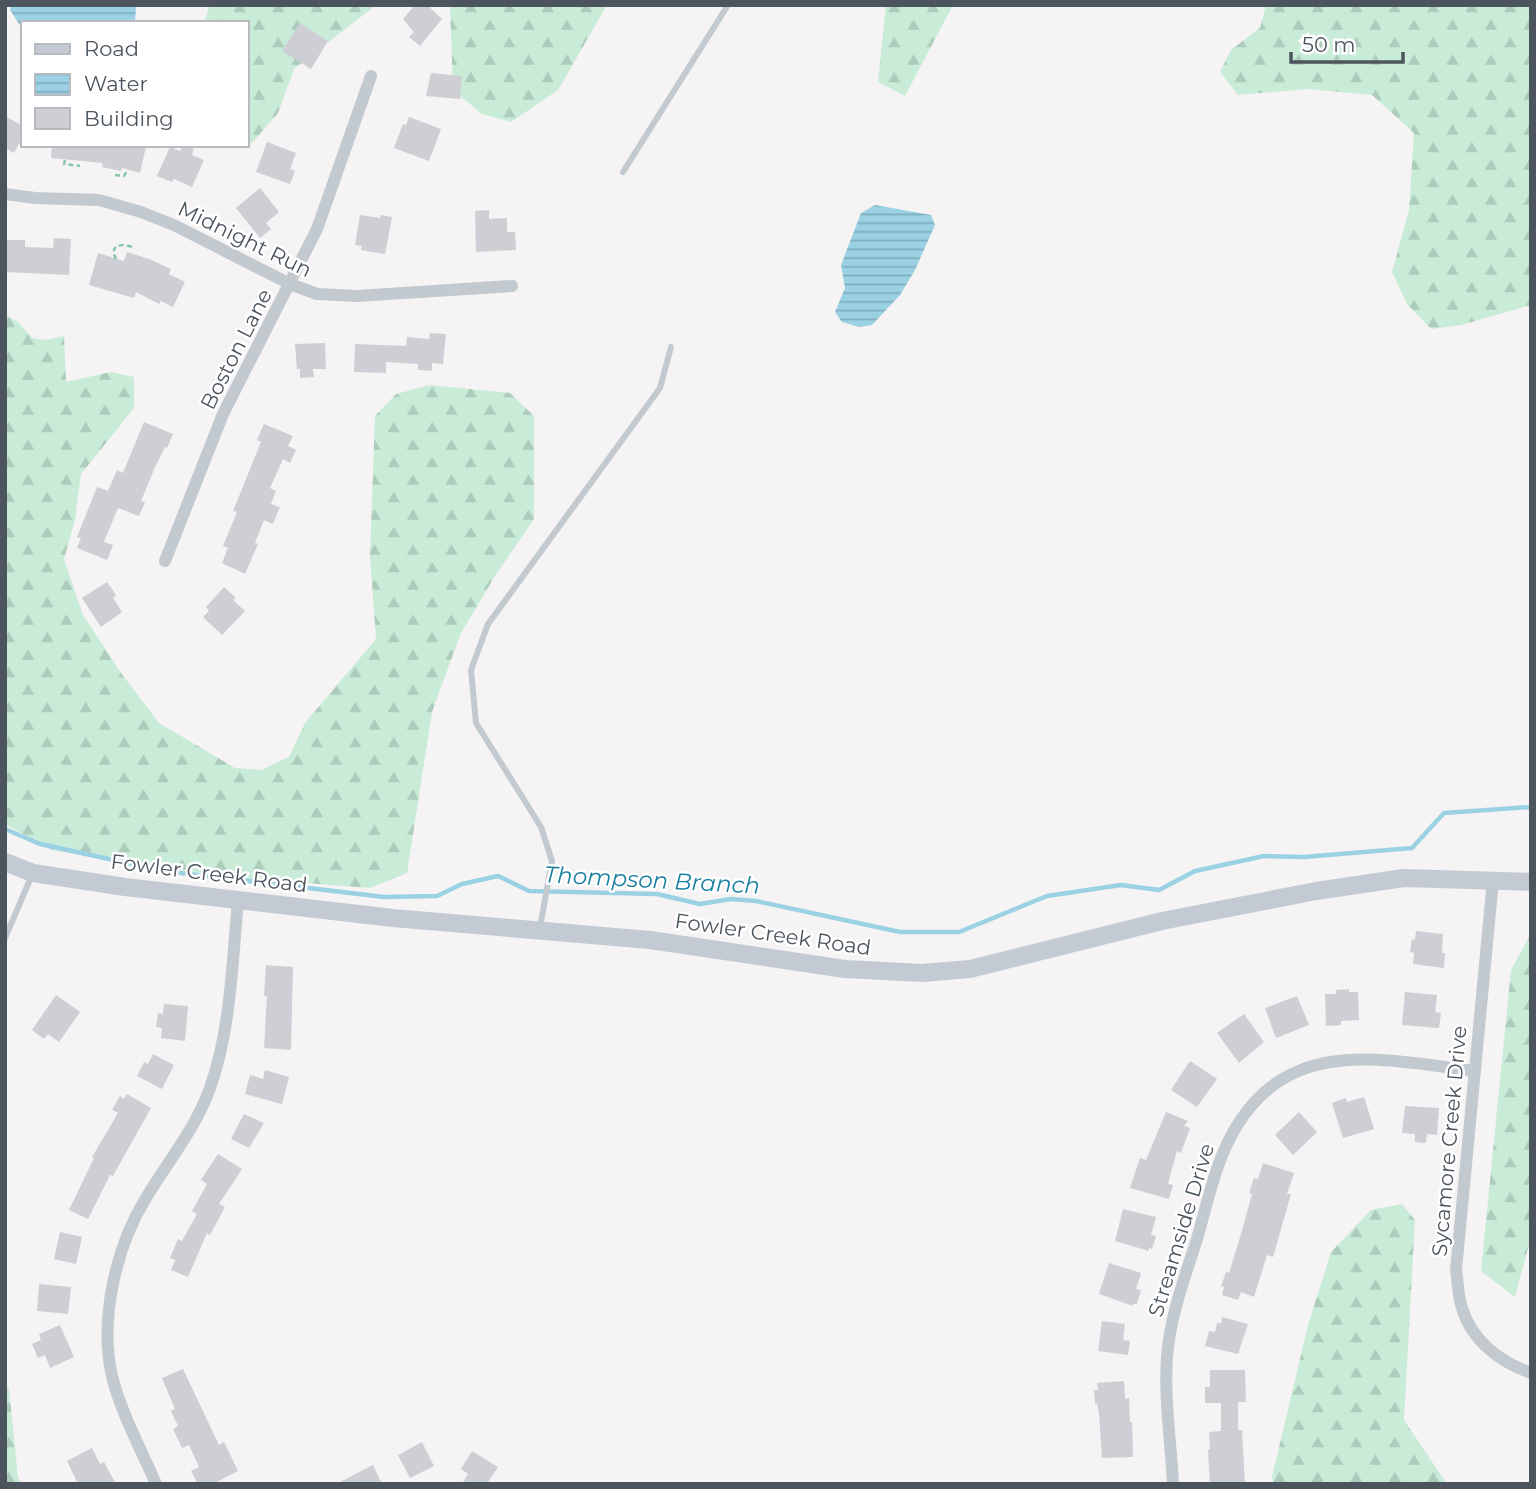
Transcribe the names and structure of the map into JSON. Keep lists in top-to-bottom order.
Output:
{
  "streets": {
    "main road": ["Fowler Creek Road"],
    "street": [
      "Midnight Run",
      "Boston Lane",
      "Sycamore Creek Drive",
      "Streamside Drive"
    ]
  },
  "crossings": [
    ["Midnight Run", "Boston Lane"],
    ["Fowler Creek Road", "Sycamore Creek Drive"],
    ["Sycamore Creek Drive", "Streamside Drive"]
  ],
  "water": ["Thompson Branch"],
  "legend": ["Road", "Water", "Building"],
  "scale_bar": "50 m"
}
